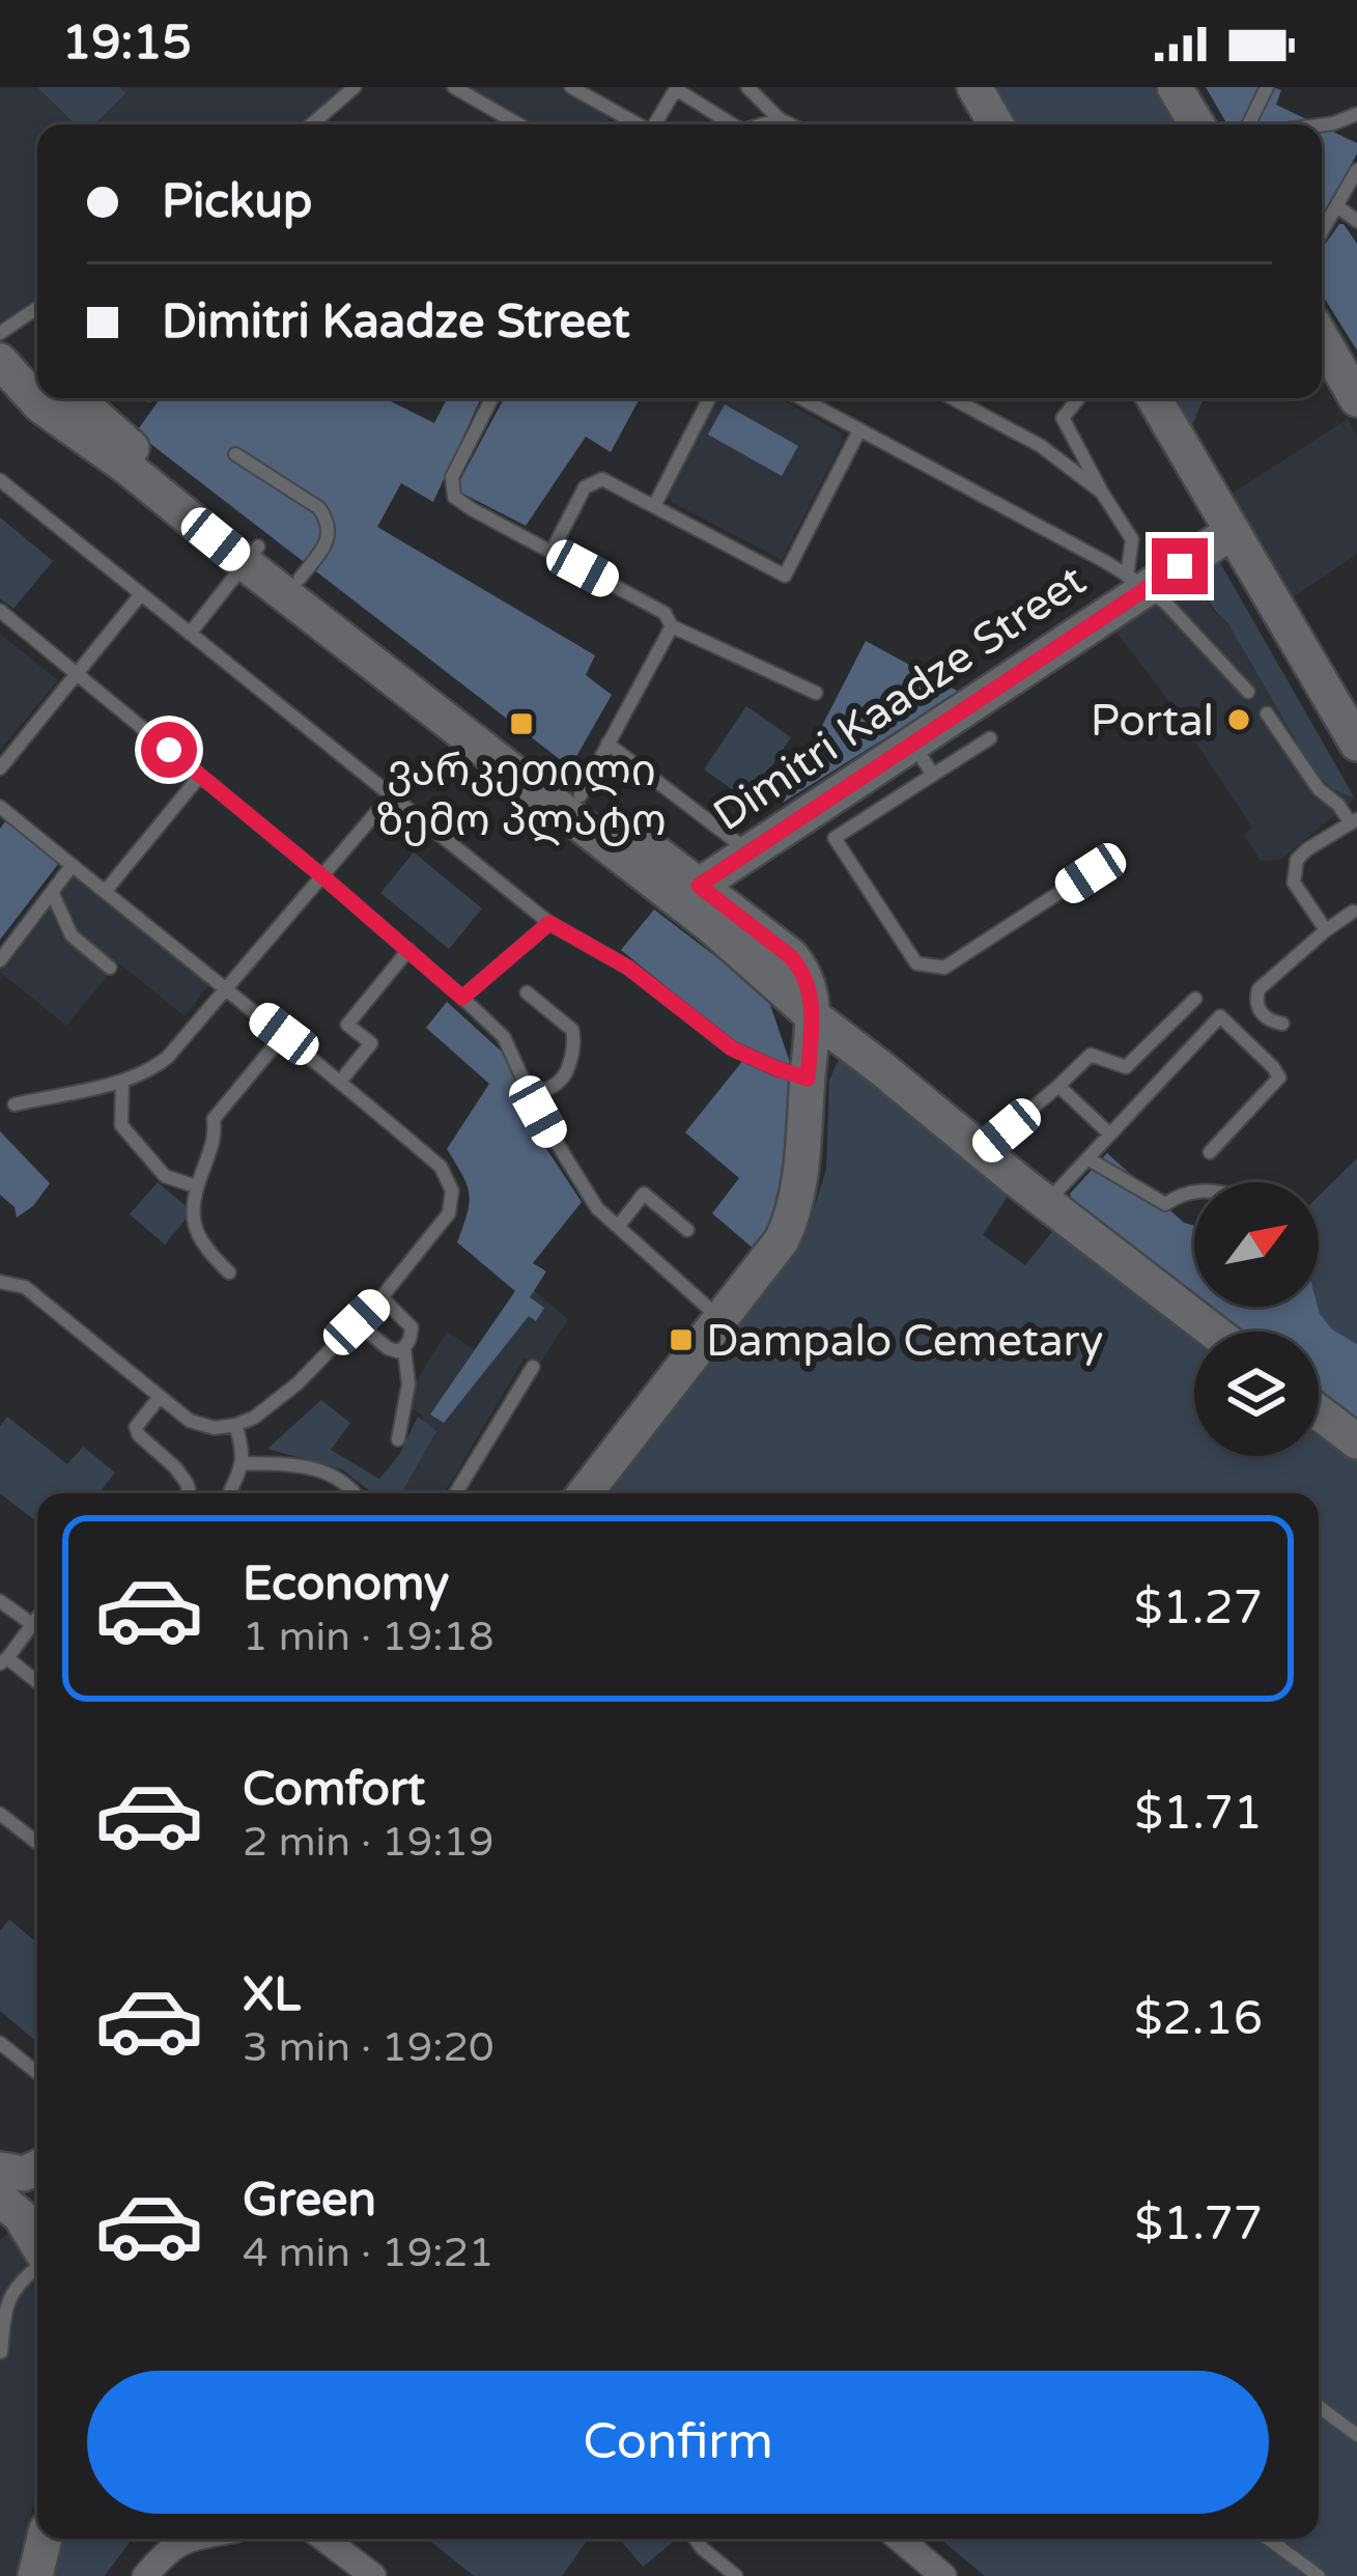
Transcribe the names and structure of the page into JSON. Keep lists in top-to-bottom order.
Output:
{
  "streets": {
    "street": ["Dimitri Kaadze Street"]
  },
  "places": {
    "other": ["Portal"],
    "transit": ["ვარკეთილი ზემო პლატო", "Dampalo Cemetary"]
  },
  "north": "top right",
  "page": {
    "status": "19:15",
    "banner": ["Pickup", "Dimitri Kaadze Street"],
    "list": [
      {
        "name": "Economy",
        "note": "1 min · 19:18",
        "value": "$1.27"
      },
      {
        "name": "Comfort",
        "note": "2 min · 19:19",
        "value": "$1.71"
      },
      {
        "name": "XL",
        "note": "3 min · 19:20",
        "value": "$2.16"
      },
      {
        "name": "Green",
        "note": "4 min · 19:21",
        "value": "$1.77"
      }
    ],
    "buttons": "Confirm"
  }
}
